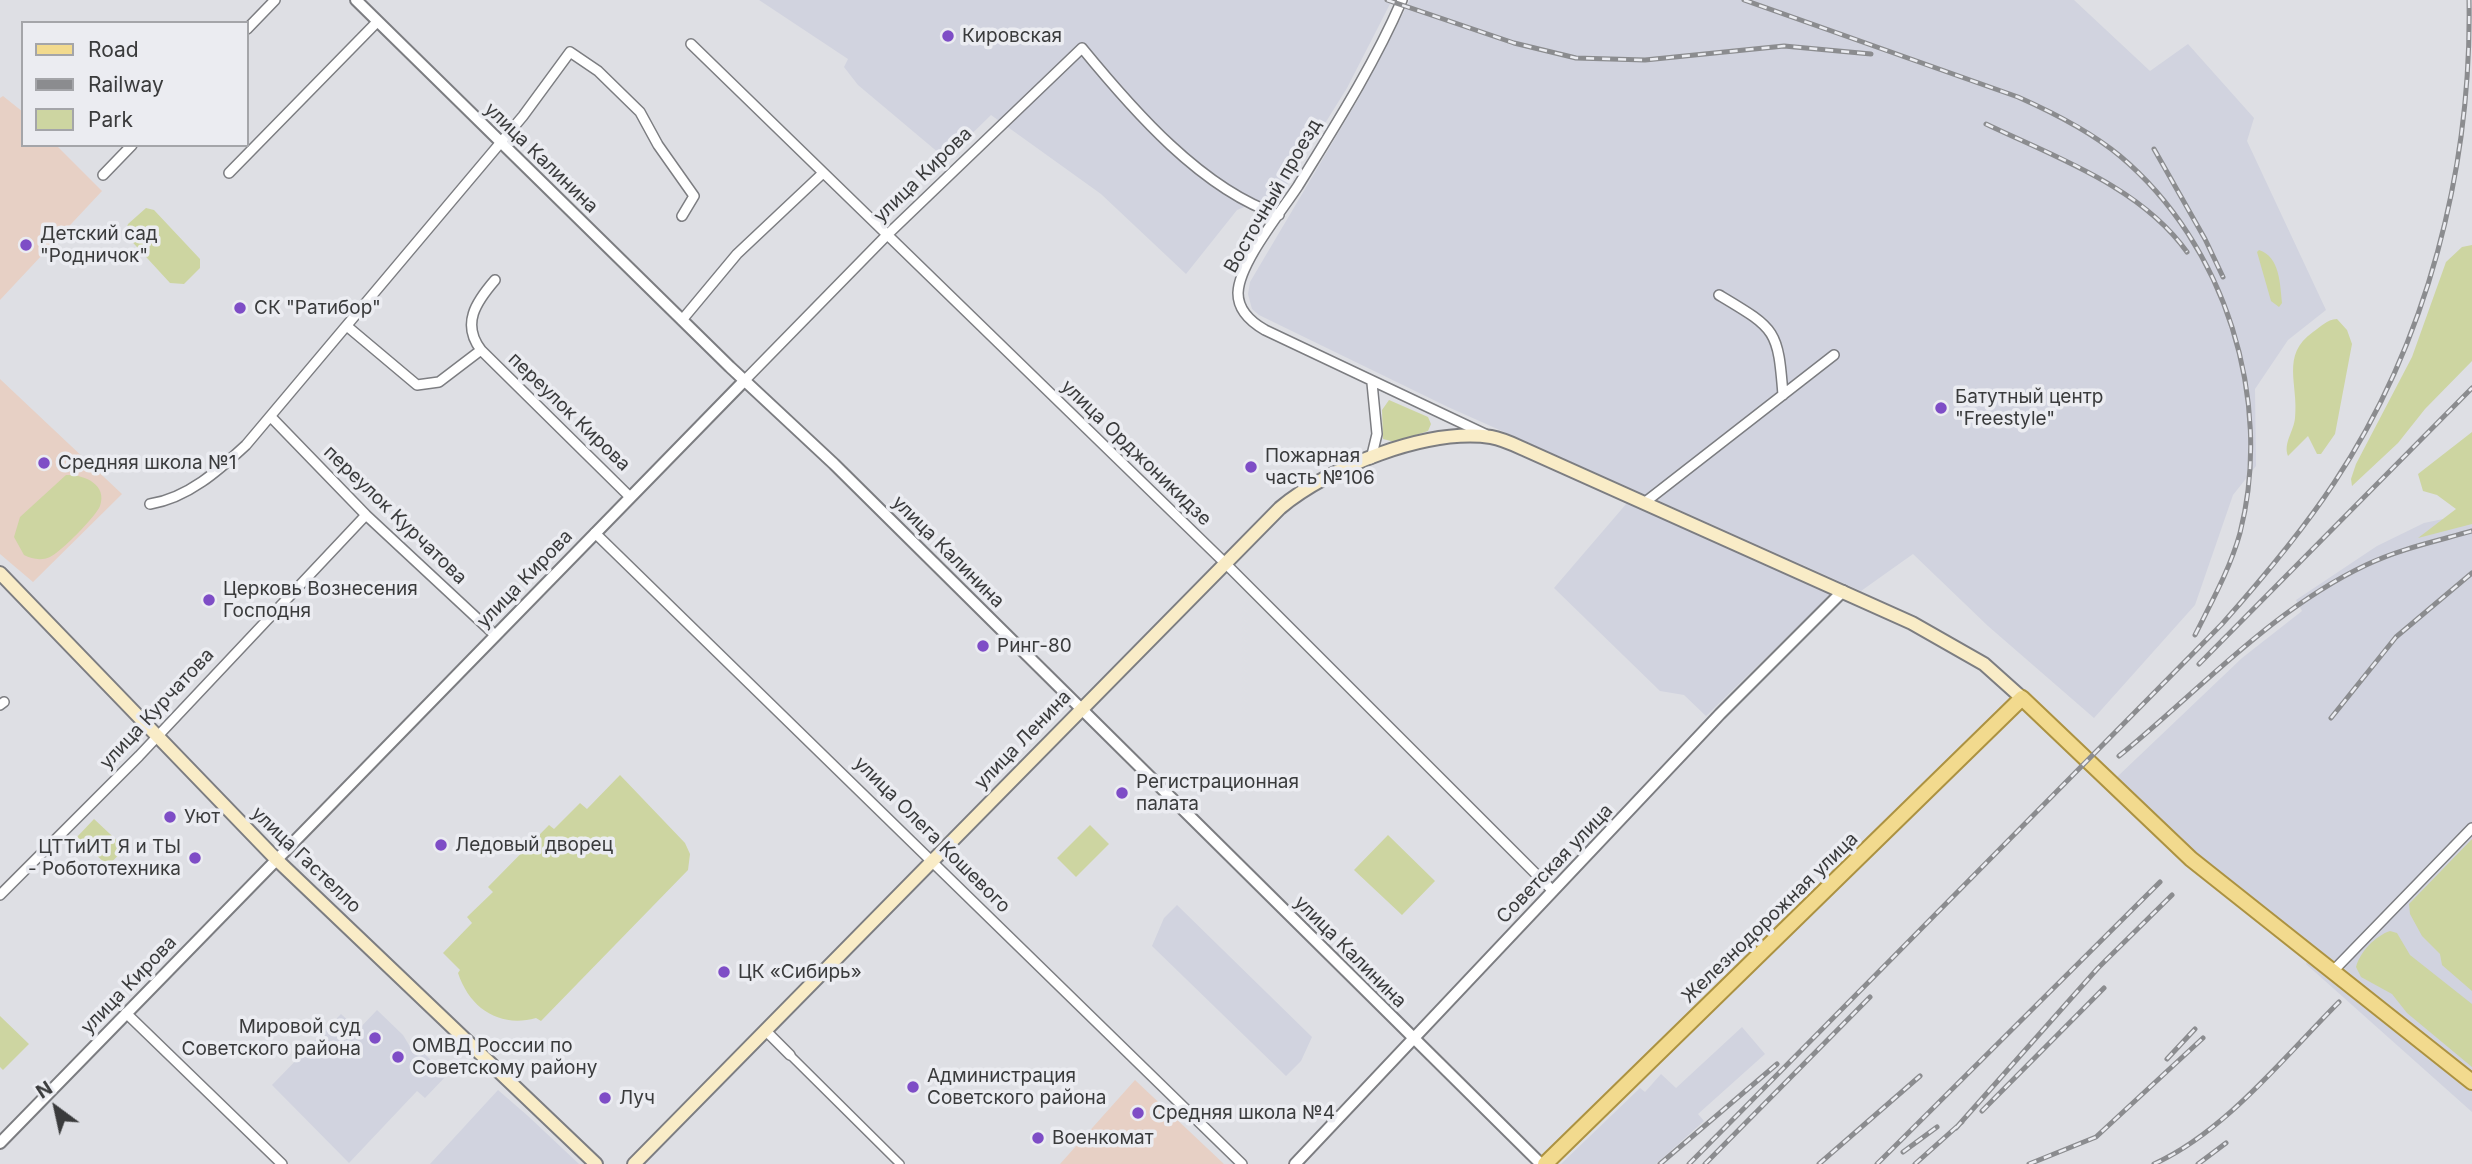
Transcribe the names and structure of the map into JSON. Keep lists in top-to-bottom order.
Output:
{
  "streets": {
    "main road": ["улица Ленина", "улица Гастелло", "Железнодорожная улица"],
    "street": [
      "улица Калинина",
      "улица Кирова",
      "Восточный проезд",
      "переулок Кирова",
      "улица Орджоникидзе",
      "переулок Курчатова",
      "улица Курчатова",
      "улица Олега Кошевого",
      "Советская улица"
    ]
  },
  "crossings": [
    ["улица Калинина", "улица Кирова"],
    ["улица Калинина", "улица Ленина"],
    ["улица Калинина", "Советская улица"],
    ["улица Калинина", "Железнодорожная улица"],
    ["улица Кирова", "Восточный проезд"],
    ["улица Кирова", "переулок Кирова"],
    ["улица Кирова", "улица Орджоникидзе"],
    ["улица Кирова", "переулок Курчатова"],
    ["улица Кирова", "улица Олега Кошевого"],
    ["улица Кирова", "улица Гастелло"],
    ["Восточный проезд", "улица Ленина"],
    ["улица Орджоникидзе", "улица Ленина"],
    ["улица Орджоникидзе", "Советская улица"],
    ["переулок Курчатова", "улица Курчатова"],
    ["улица Курчатова", "улица Гастелло"],
    ["улица Ленина", "улица Олега Кошевого"]
  ],
  "places": [
    "Кировская",
    "Детский сад \"Родничок\"",
    "СК \"Ратибор\"",
    "Батутный центр \"Freestyle\"",
    "Средняя школа №1",
    "Пожарная часть №106",
    "Церковь Вознесения Господня",
    "Ринг-80",
    "Регистрационная палата",
    "Уют",
    "Ледовый дворец",
    "ЦТТиИТ Я и ТЫ - Робототехника",
    "ЦК «Сибирь»",
    "Мировой суд Советского района",
    "ОМВД России по Советскому району",
    "Администрация Советского района",
    "Луч",
    "Средняя школа №4",
    "Военкомат"
  ],
  "legend": ["Road", "Railway", "Park"],
  "north": "top left"
}
